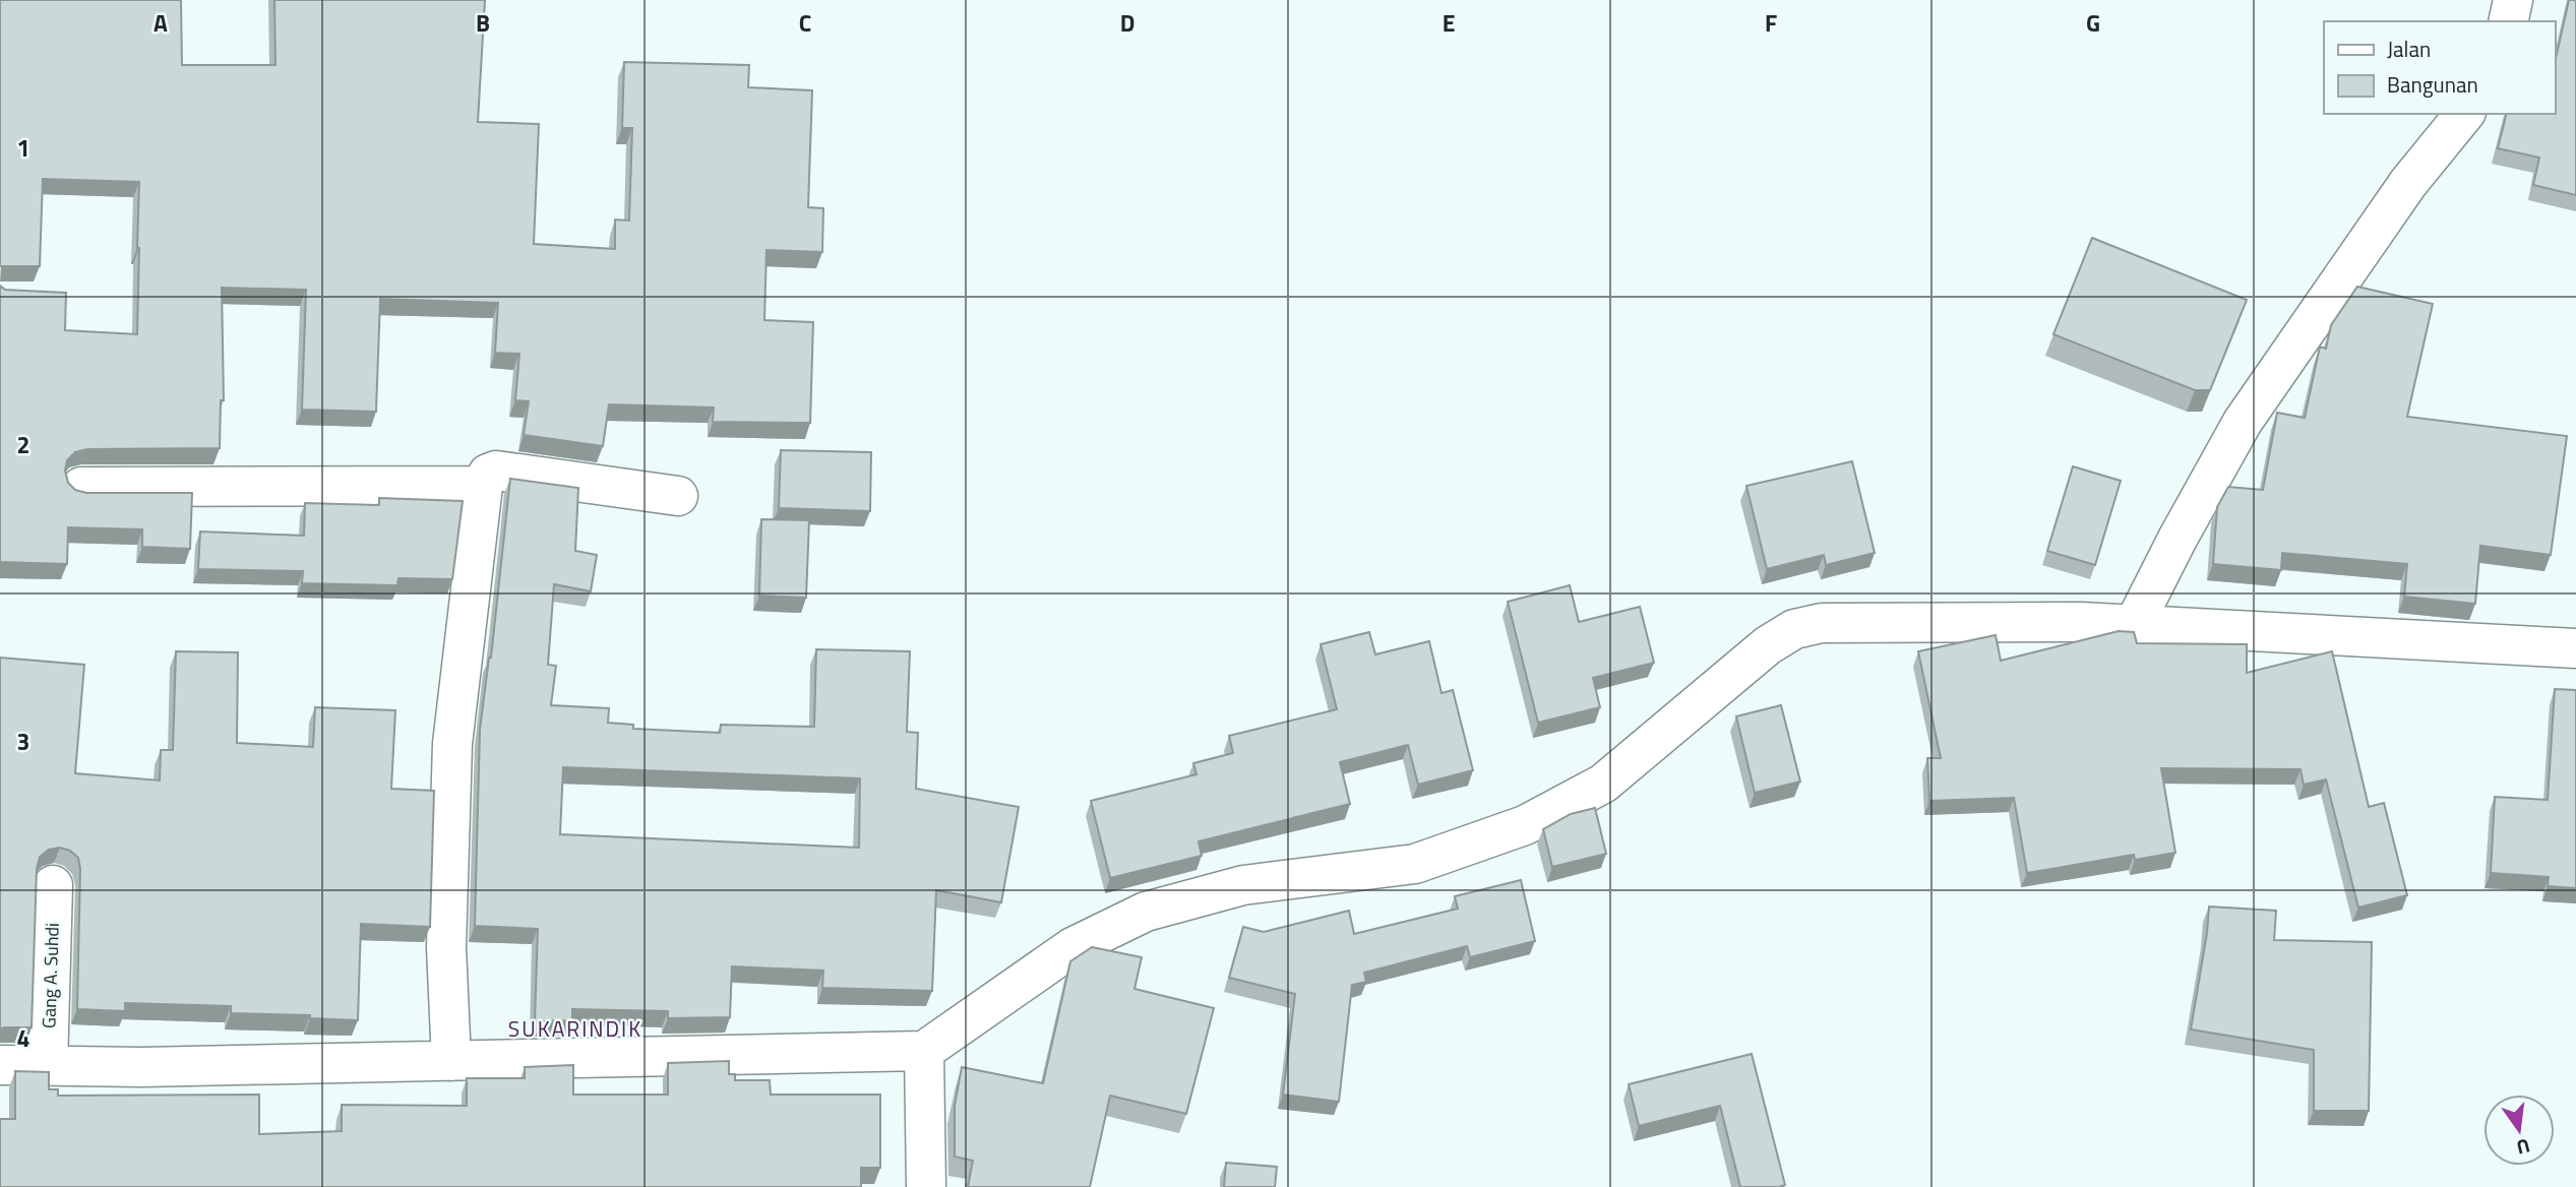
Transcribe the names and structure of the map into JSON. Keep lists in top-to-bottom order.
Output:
{
  "streets": {
    "street": ["Gang A. Suhdi"]
  },
  "districts": ["SUKARINDIK"],
  "legend": ["Jalan", "Bangunan"],
  "north": "bottom",
  "grid": {
    "columns": [
      "A",
      "B",
      "C",
      "D",
      "E",
      "F",
      "G"
    ],
    "rows": [
      "1",
      "2",
      "3",
      "4"
    ]
  }
}
